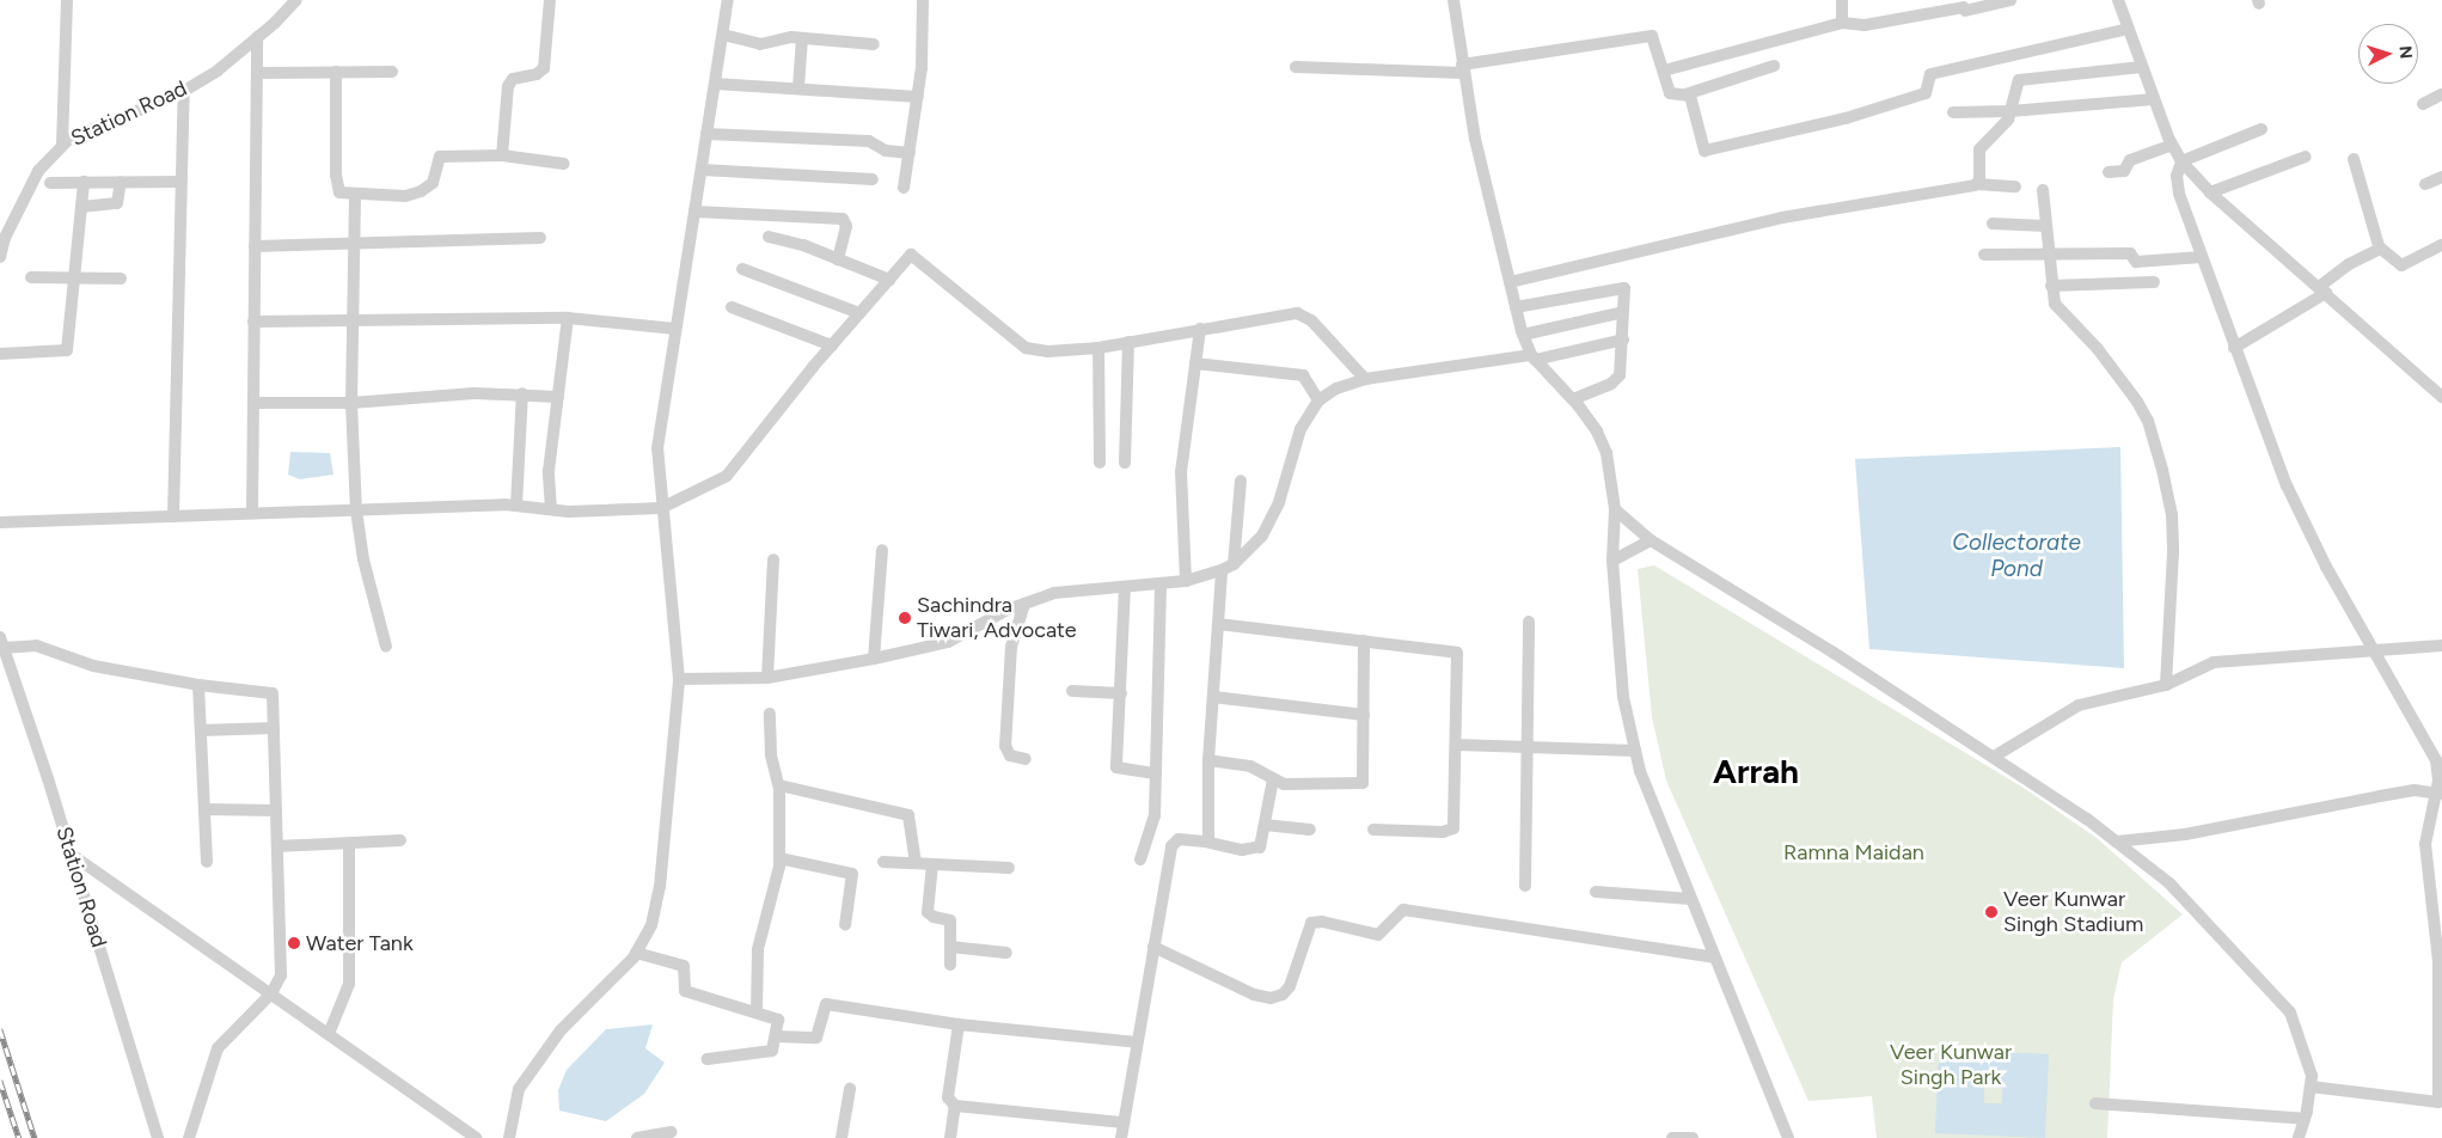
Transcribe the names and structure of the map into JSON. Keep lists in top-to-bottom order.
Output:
{
  "streets": {
    "street": ["Station Road"]
  },
  "districts": ["Arrah"],
  "water": ["Collectorate Pond"],
  "parks": ["Ramna Maidan", "Veer Kunwar Singh Park"],
  "places": ["Sachindra Tiwari, Advocate", "Veer Kunwar Singh Stadium", "Water Tank"],
  "north": "right"
}
